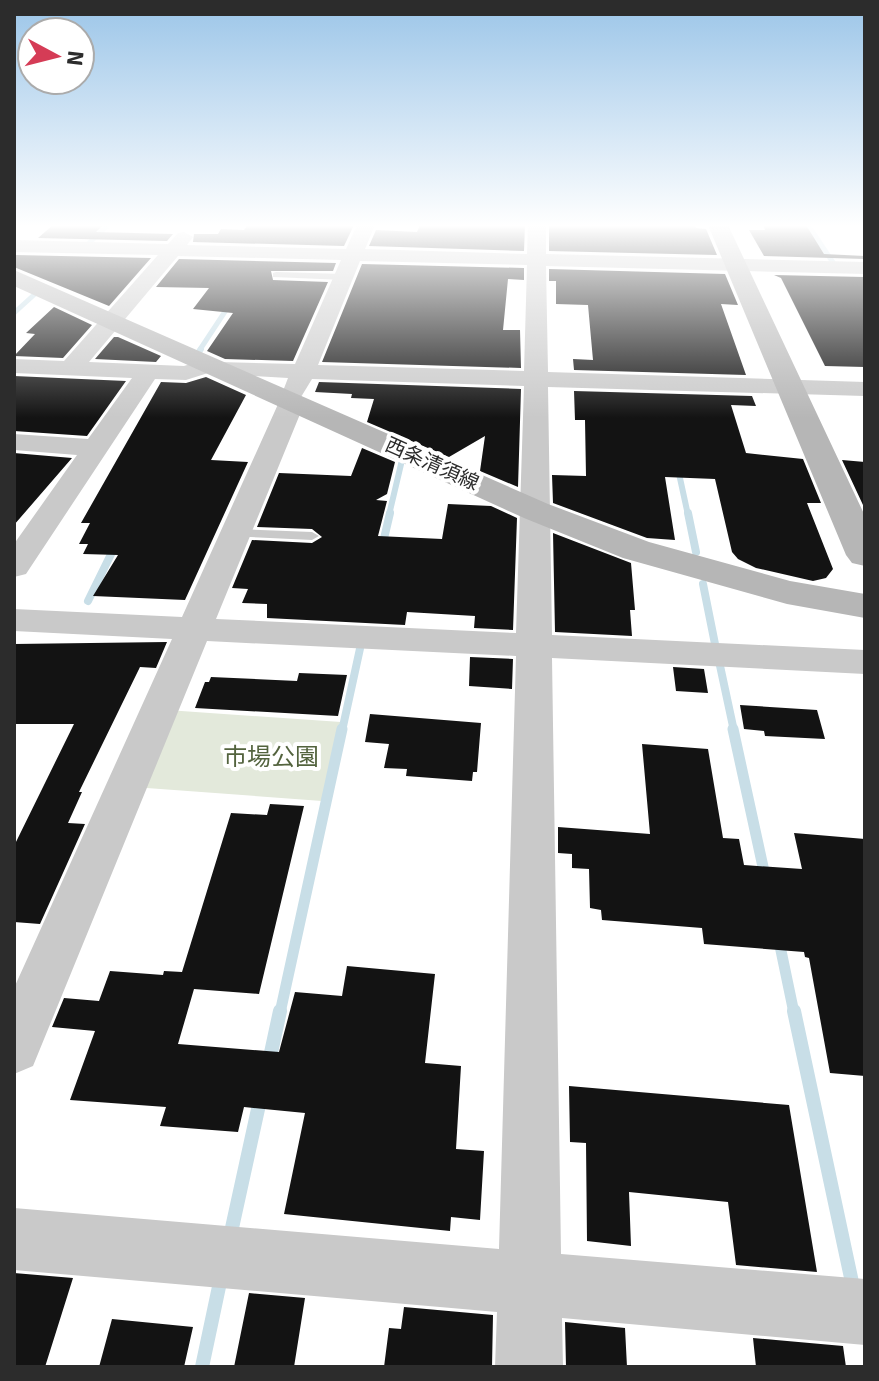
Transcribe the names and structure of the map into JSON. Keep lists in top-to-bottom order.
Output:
{
  "streets": {
    "main road": ["西条清須線"]
  },
  "parks": ["市場公園"],
  "north": "right"
}
